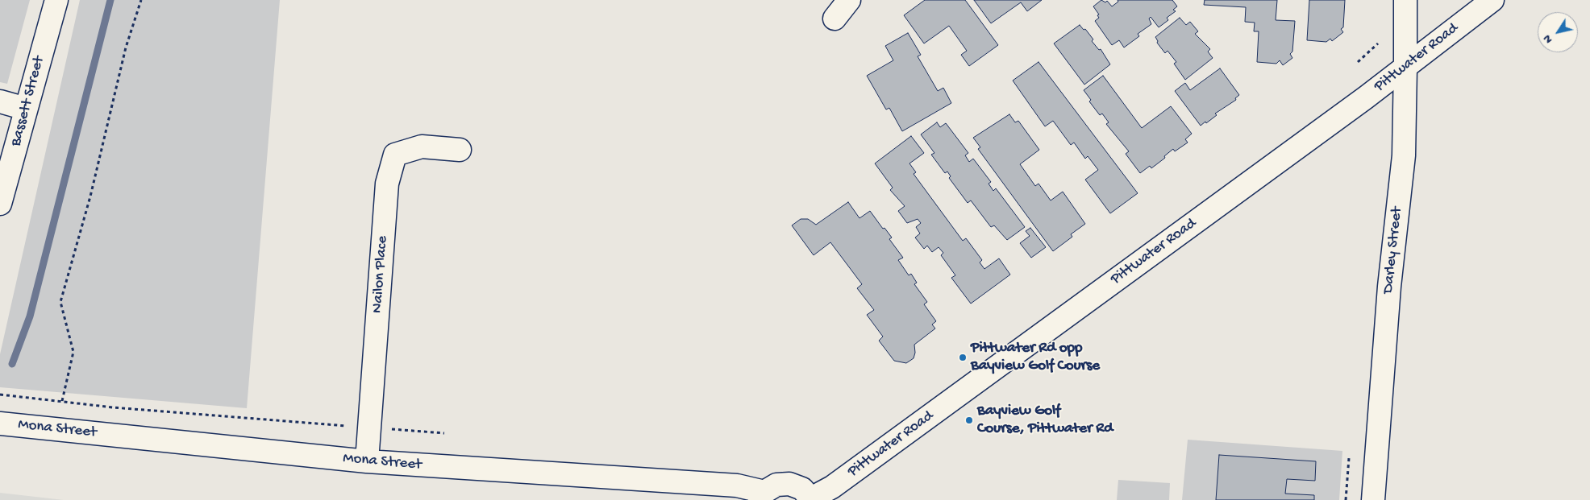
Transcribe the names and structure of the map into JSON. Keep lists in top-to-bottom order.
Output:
{
  "streets": {
    "street": [
      "Pittwater Road",
      "Bassett Street",
      "Darley Street",
      "Nailon Place",
      "Mona Street"
    ]
  },
  "crossings": [
    ["Pittwater Road", "Darley Street"],
    ["Nailon Place", "Mona Street"]
  ],
  "places": ["Pittwater Rd opp Bayview Golf Course", "Bayview Golf Course, Pittwater Rd"],
  "north": "bottom left"
}
